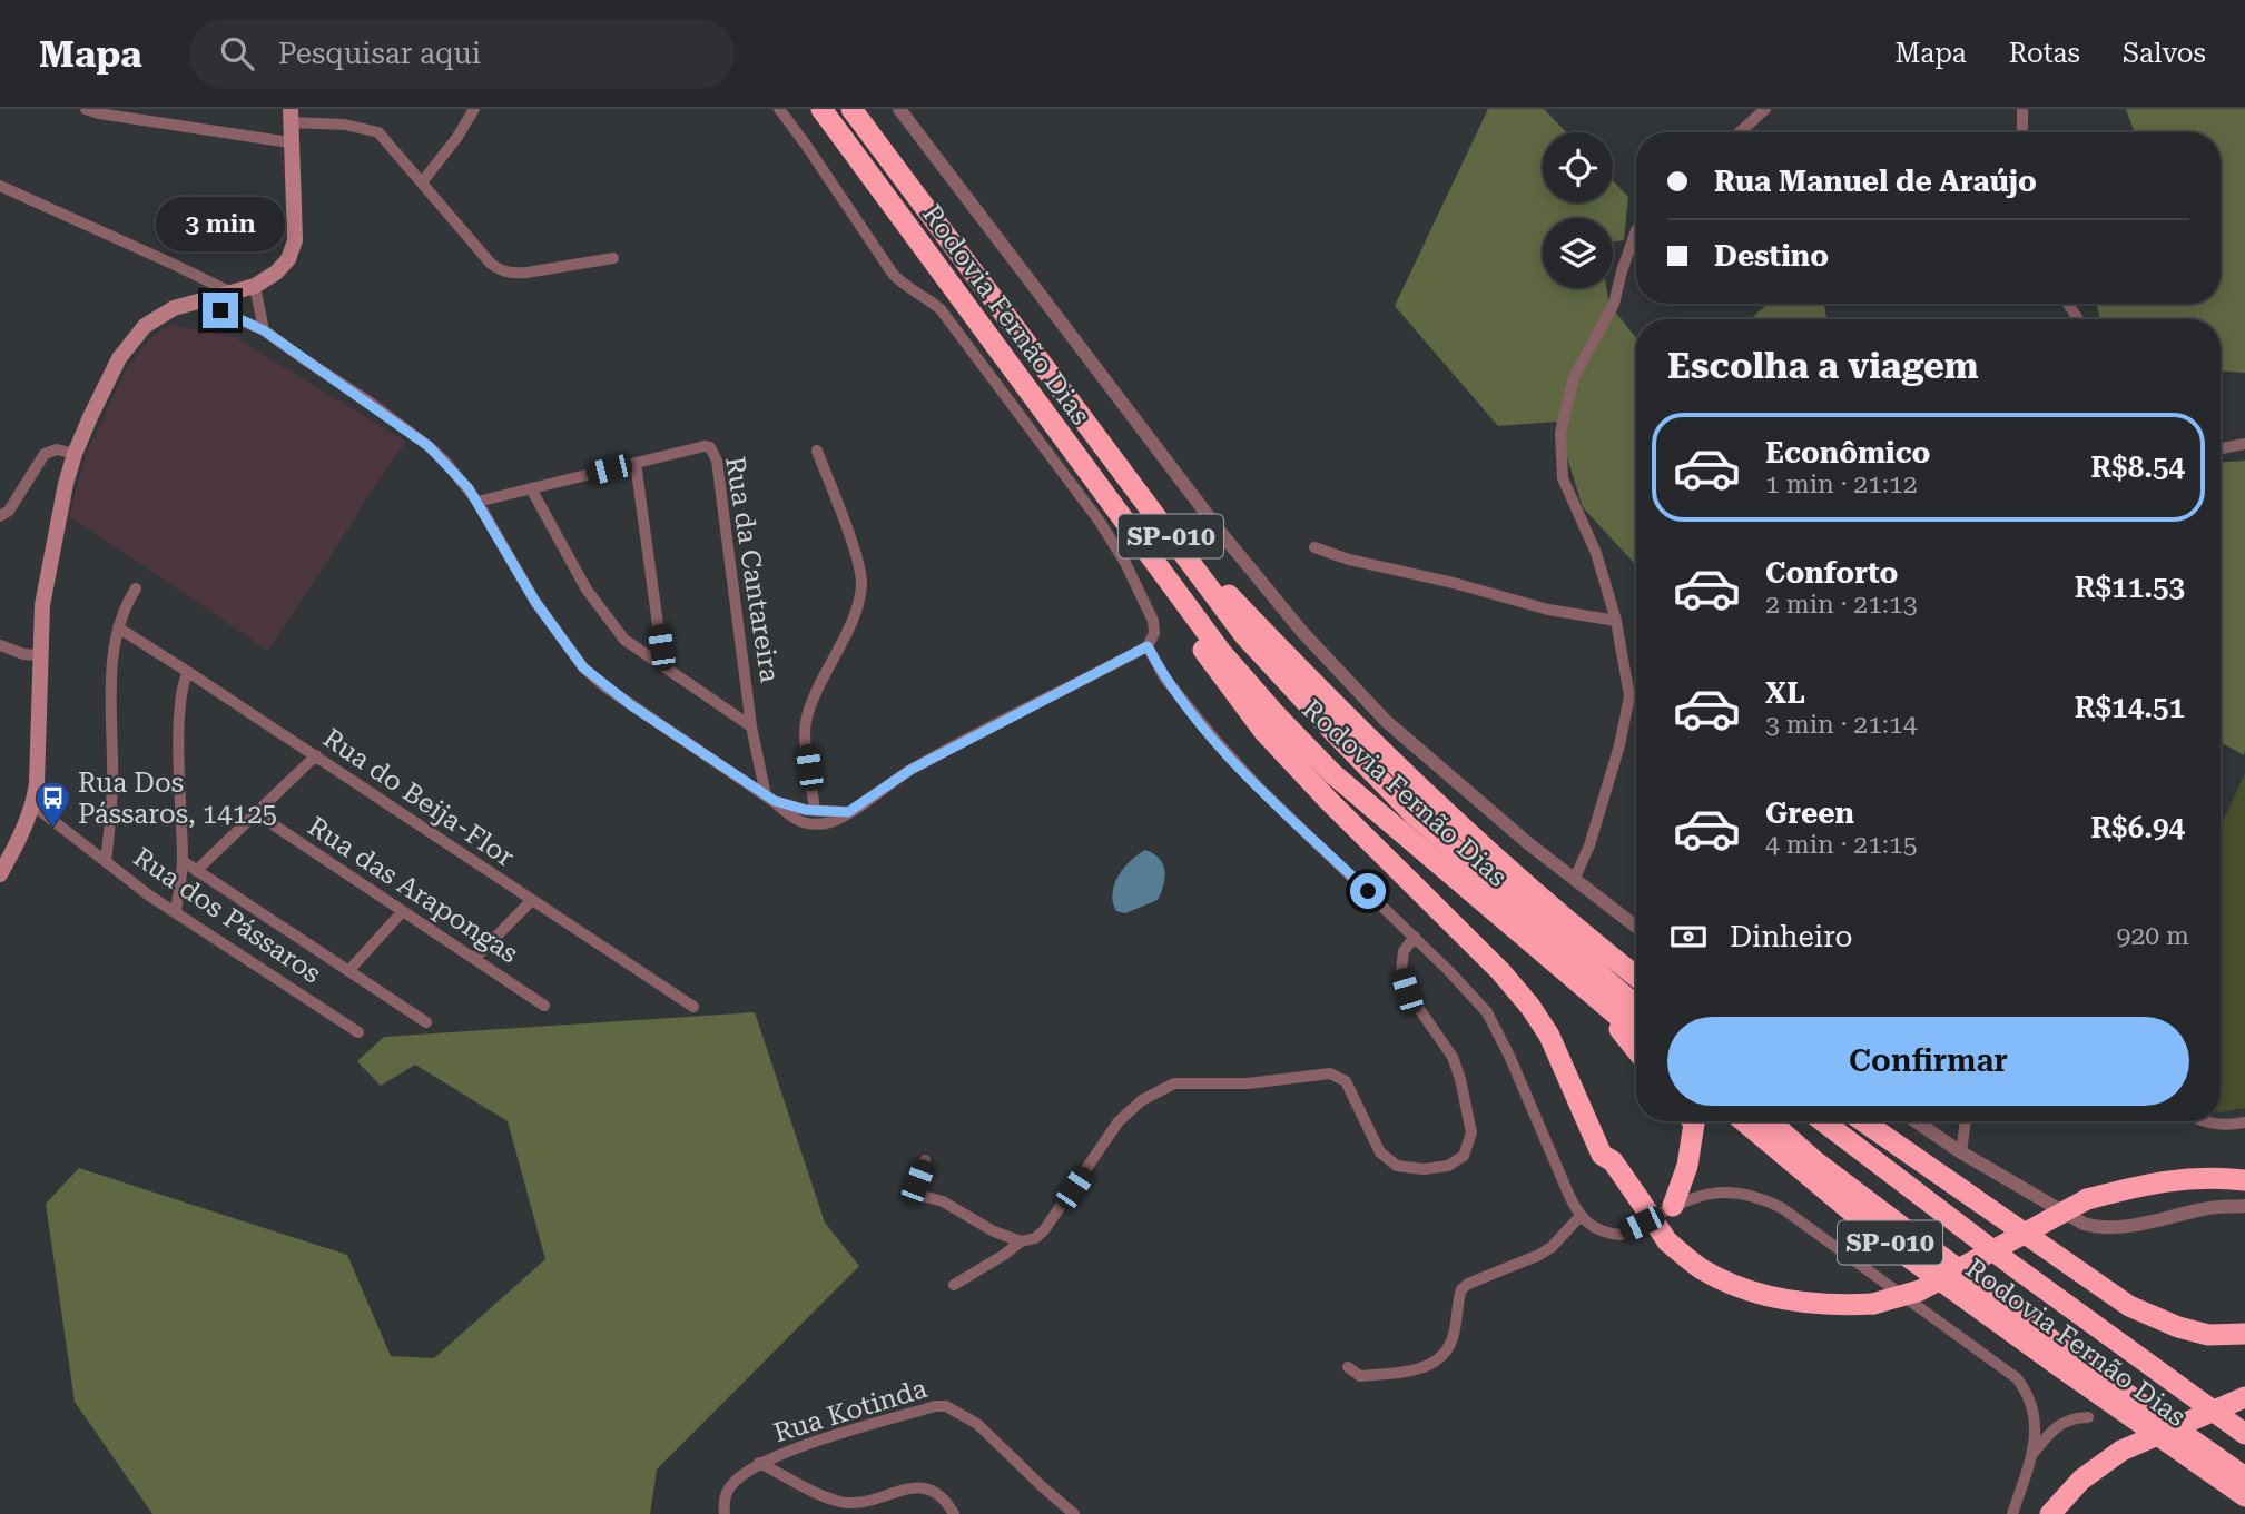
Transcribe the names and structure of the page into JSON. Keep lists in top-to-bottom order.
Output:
{
  "streets": {
    "highway": ["Rodovia Fernão Dias", "SP-010"],
    "street": [
      "Rua da Cantareira",
      "Rua do Beija-Flor",
      "Rua das Arapongas",
      "Rua dos Pássaros",
      "Rua Kotinda"
    ]
  },
  "places": {
    "bus stop": ["Rua Dos Pássaros, 14125"]
  },
  "page": {
    "header": "Mapa",
    "search": "Pesquisar aqui",
    "nav": ["Mapa", "Rotas", "Salvos"],
    "banner": ["Rua Manuel de Araújo", "Destino"],
    "bubble": "3 min",
    "heading": "Escolha a viagem",
    "list": [
      {
        "name": "Econômico",
        "note": "1 min · 21:12",
        "value": "R$8.54"
      },
      {
        "name": "Conforto",
        "note": "2 min · 21:13",
        "value": "R$11.53"
      },
      {
        "name": "XL",
        "note": "3 min · 21:14",
        "value": "R$14.51"
      },
      {
        "name": "Green",
        "note": "4 min · 21:15",
        "value": "R$6.94"
      }
    ],
    "pay": ["Dinheiro", "920 m"],
    "buttons": "Confirmar"
  }
}
